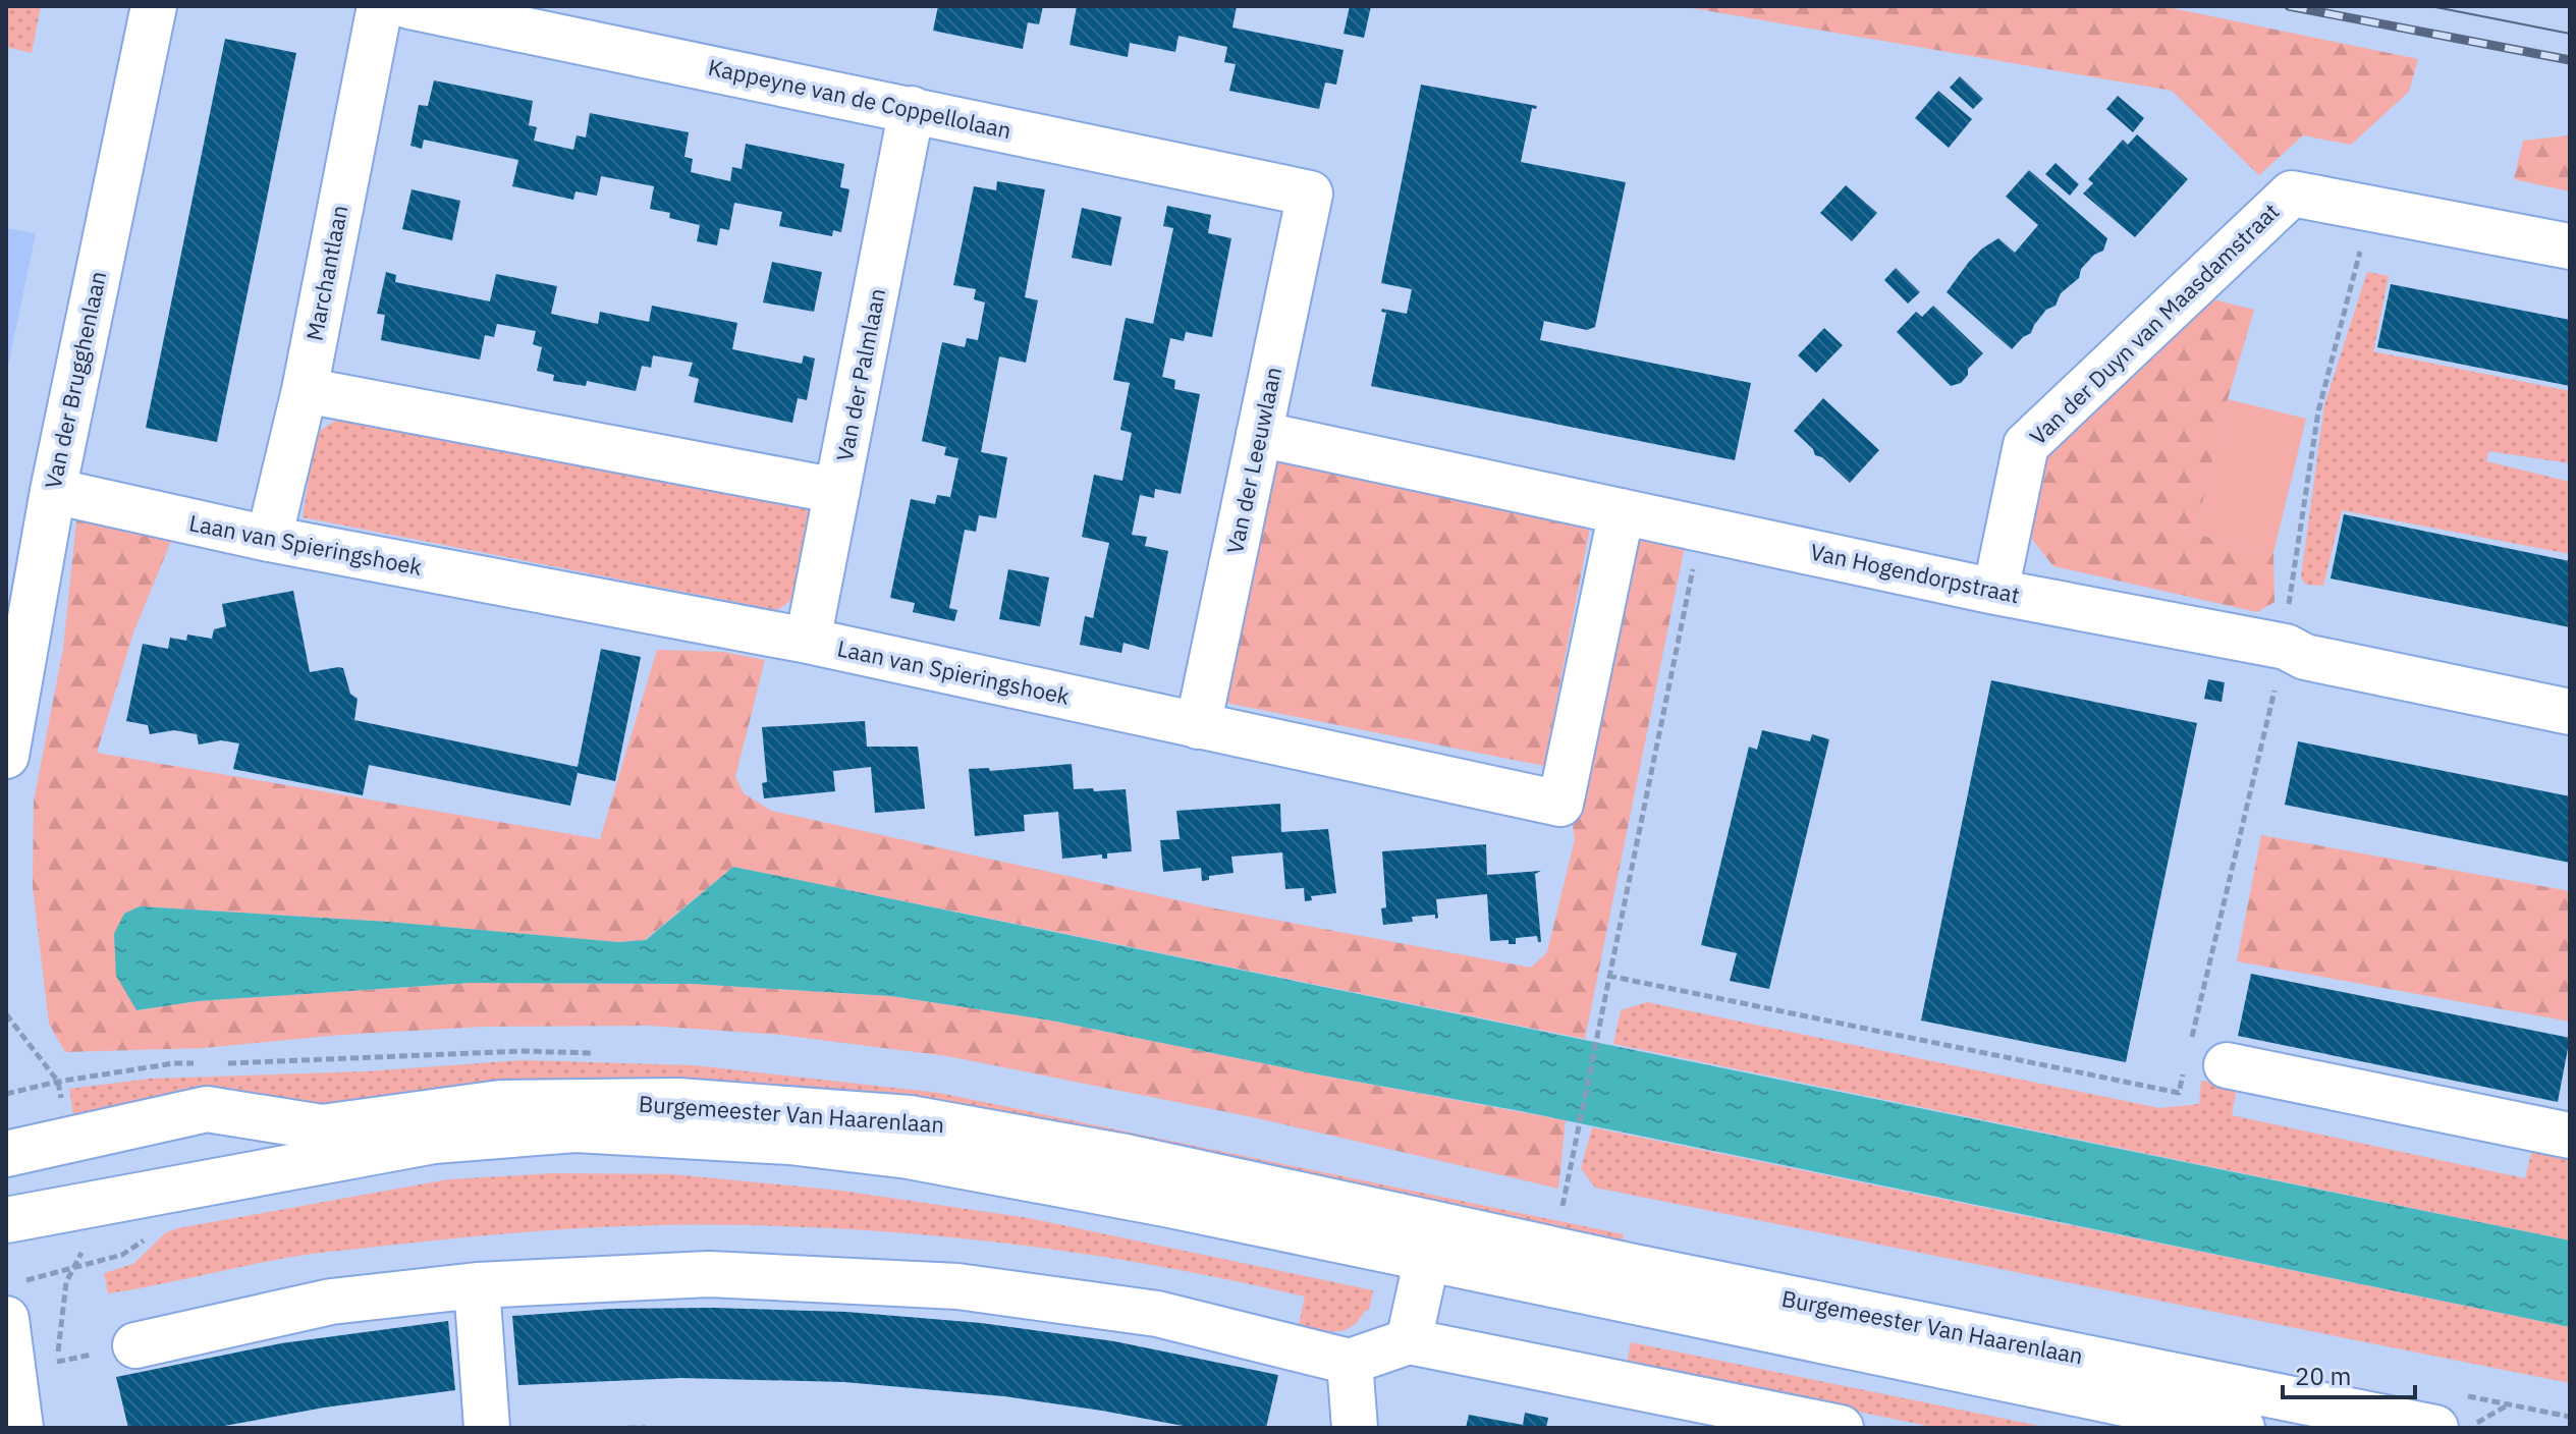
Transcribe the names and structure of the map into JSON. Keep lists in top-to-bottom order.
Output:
{
  "streets": {
    "street": [
      "Kappeyne van de Coppellolaan",
      "Marchantlaan",
      "Van der Duyn van Maasdamstraat",
      "Van der Palmlaan",
      "Van der Brugghenlaan",
      "Van der Leeuwlaan",
      "Laan van Spieringshoek",
      "Van Hogendorpstraat",
      "Burgemeester Van Haarenlaan"
    ]
  },
  "crossings": [
    ["Kappeyne van de Coppellolaan", "Van der Palmlaan"],
    ["Kappeyne van de Coppellolaan", "Van der Leeuwlaan"],
    ["Marchantlaan", "Laan van Spieringshoek"],
    ["Van der Duyn van Maasdamstraat", "Van Hogendorpstraat"],
    ["Van der Palmlaan", "Laan van Spieringshoek"],
    ["Van der Brugghenlaan", "Laan van Spieringshoek"],
    ["Van der Leeuwlaan", "Laan van Spieringshoek"],
    ["Van der Leeuwlaan", "Van Hogendorpstraat"],
    ["Laan van Spieringshoek", "Van Hogendorpstraat"]
  ],
  "scale_bar": "20 m"
}
